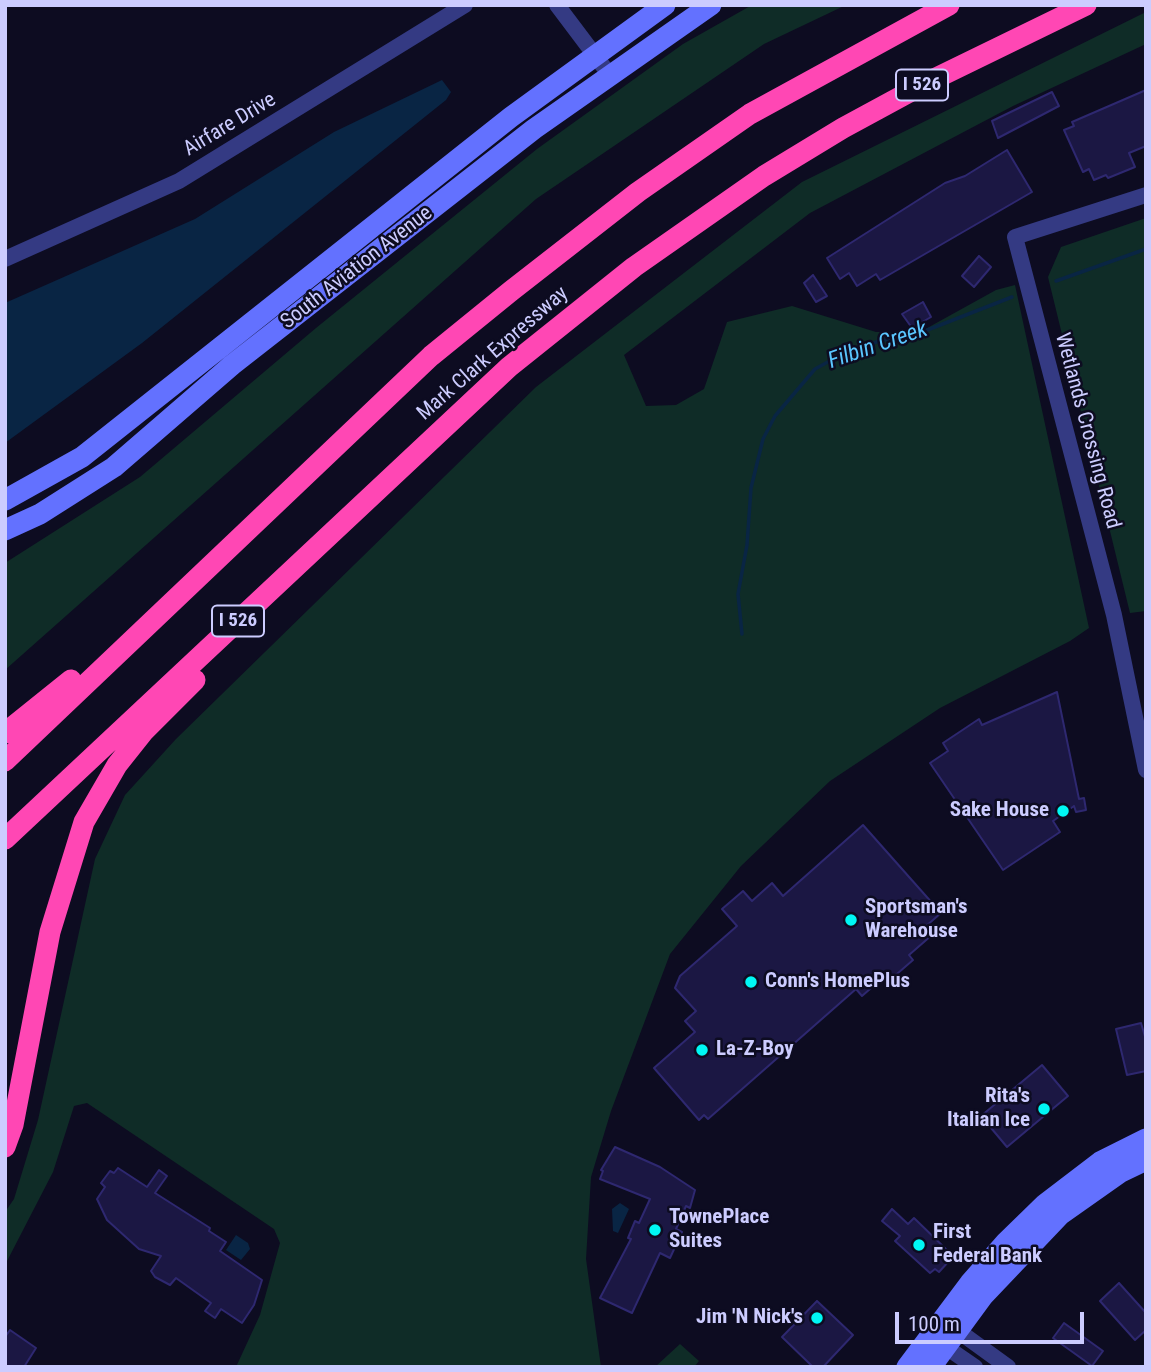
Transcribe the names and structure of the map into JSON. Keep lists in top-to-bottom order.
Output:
{
  "streets": {
    "highway": ["I 526", "Mark Clark Expressway"],
    "street": ["Airfare Drive", "South Aviation Avenue", "Wetlands Crossing Road"]
  },
  "water": ["Filbin Creek"],
  "places": [
    "Sake House",
    "Sportsman's Warehouse",
    "Conn's HomePlus",
    "La-Z-Boy",
    "Rita's Italian Ice",
    "TownePlace Suites",
    "First Federal Bank",
    "Jim 'N Nick's"
  ],
  "scale_bar": "100 m"
}
